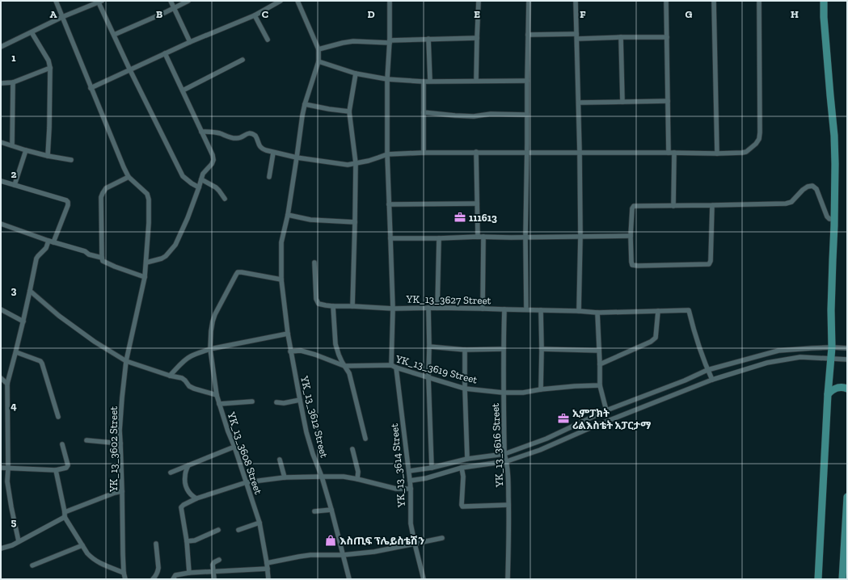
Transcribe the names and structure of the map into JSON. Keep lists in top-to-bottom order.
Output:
{
  "streets": {
    "street": [
      "YK_13_3627 Street",
      "YK_13_3619 Street",
      "YK_13_3612 Street",
      "YK_13_3616 Street",
      "YK_13_3602 Street",
      "YK_13_3608 Street",
      "YK_13_3614 Street"
    ]
  },
  "crossings": [
    ["YK_13_3627 Street", "YK_13_3616 Street"],
    ["YK_13_3619 Street", "YK_13_3612 Street"],
    ["YK_13_3619 Street", "YK_13_3616 Street"],
    ["YK_13_3619 Street", "YK_13_3614 Street"],
    ["YK_13_3612 Street", "YK_13_3608 Street"]
  ],
  "places": {
    "office": ["111613", "ኢምፓክት ሪልእስቴት አፓርታማ"],
    "shop": ["እስጢፍ ፕሌይስቴሽን"]
  },
  "grid": {
    "columns": [
      "A",
      "B",
      "C",
      "D",
      "E",
      "F",
      "G",
      "H"
    ],
    "rows": [
      "1",
      "2",
      "3",
      "4",
      "5"
    ]
  }
}
